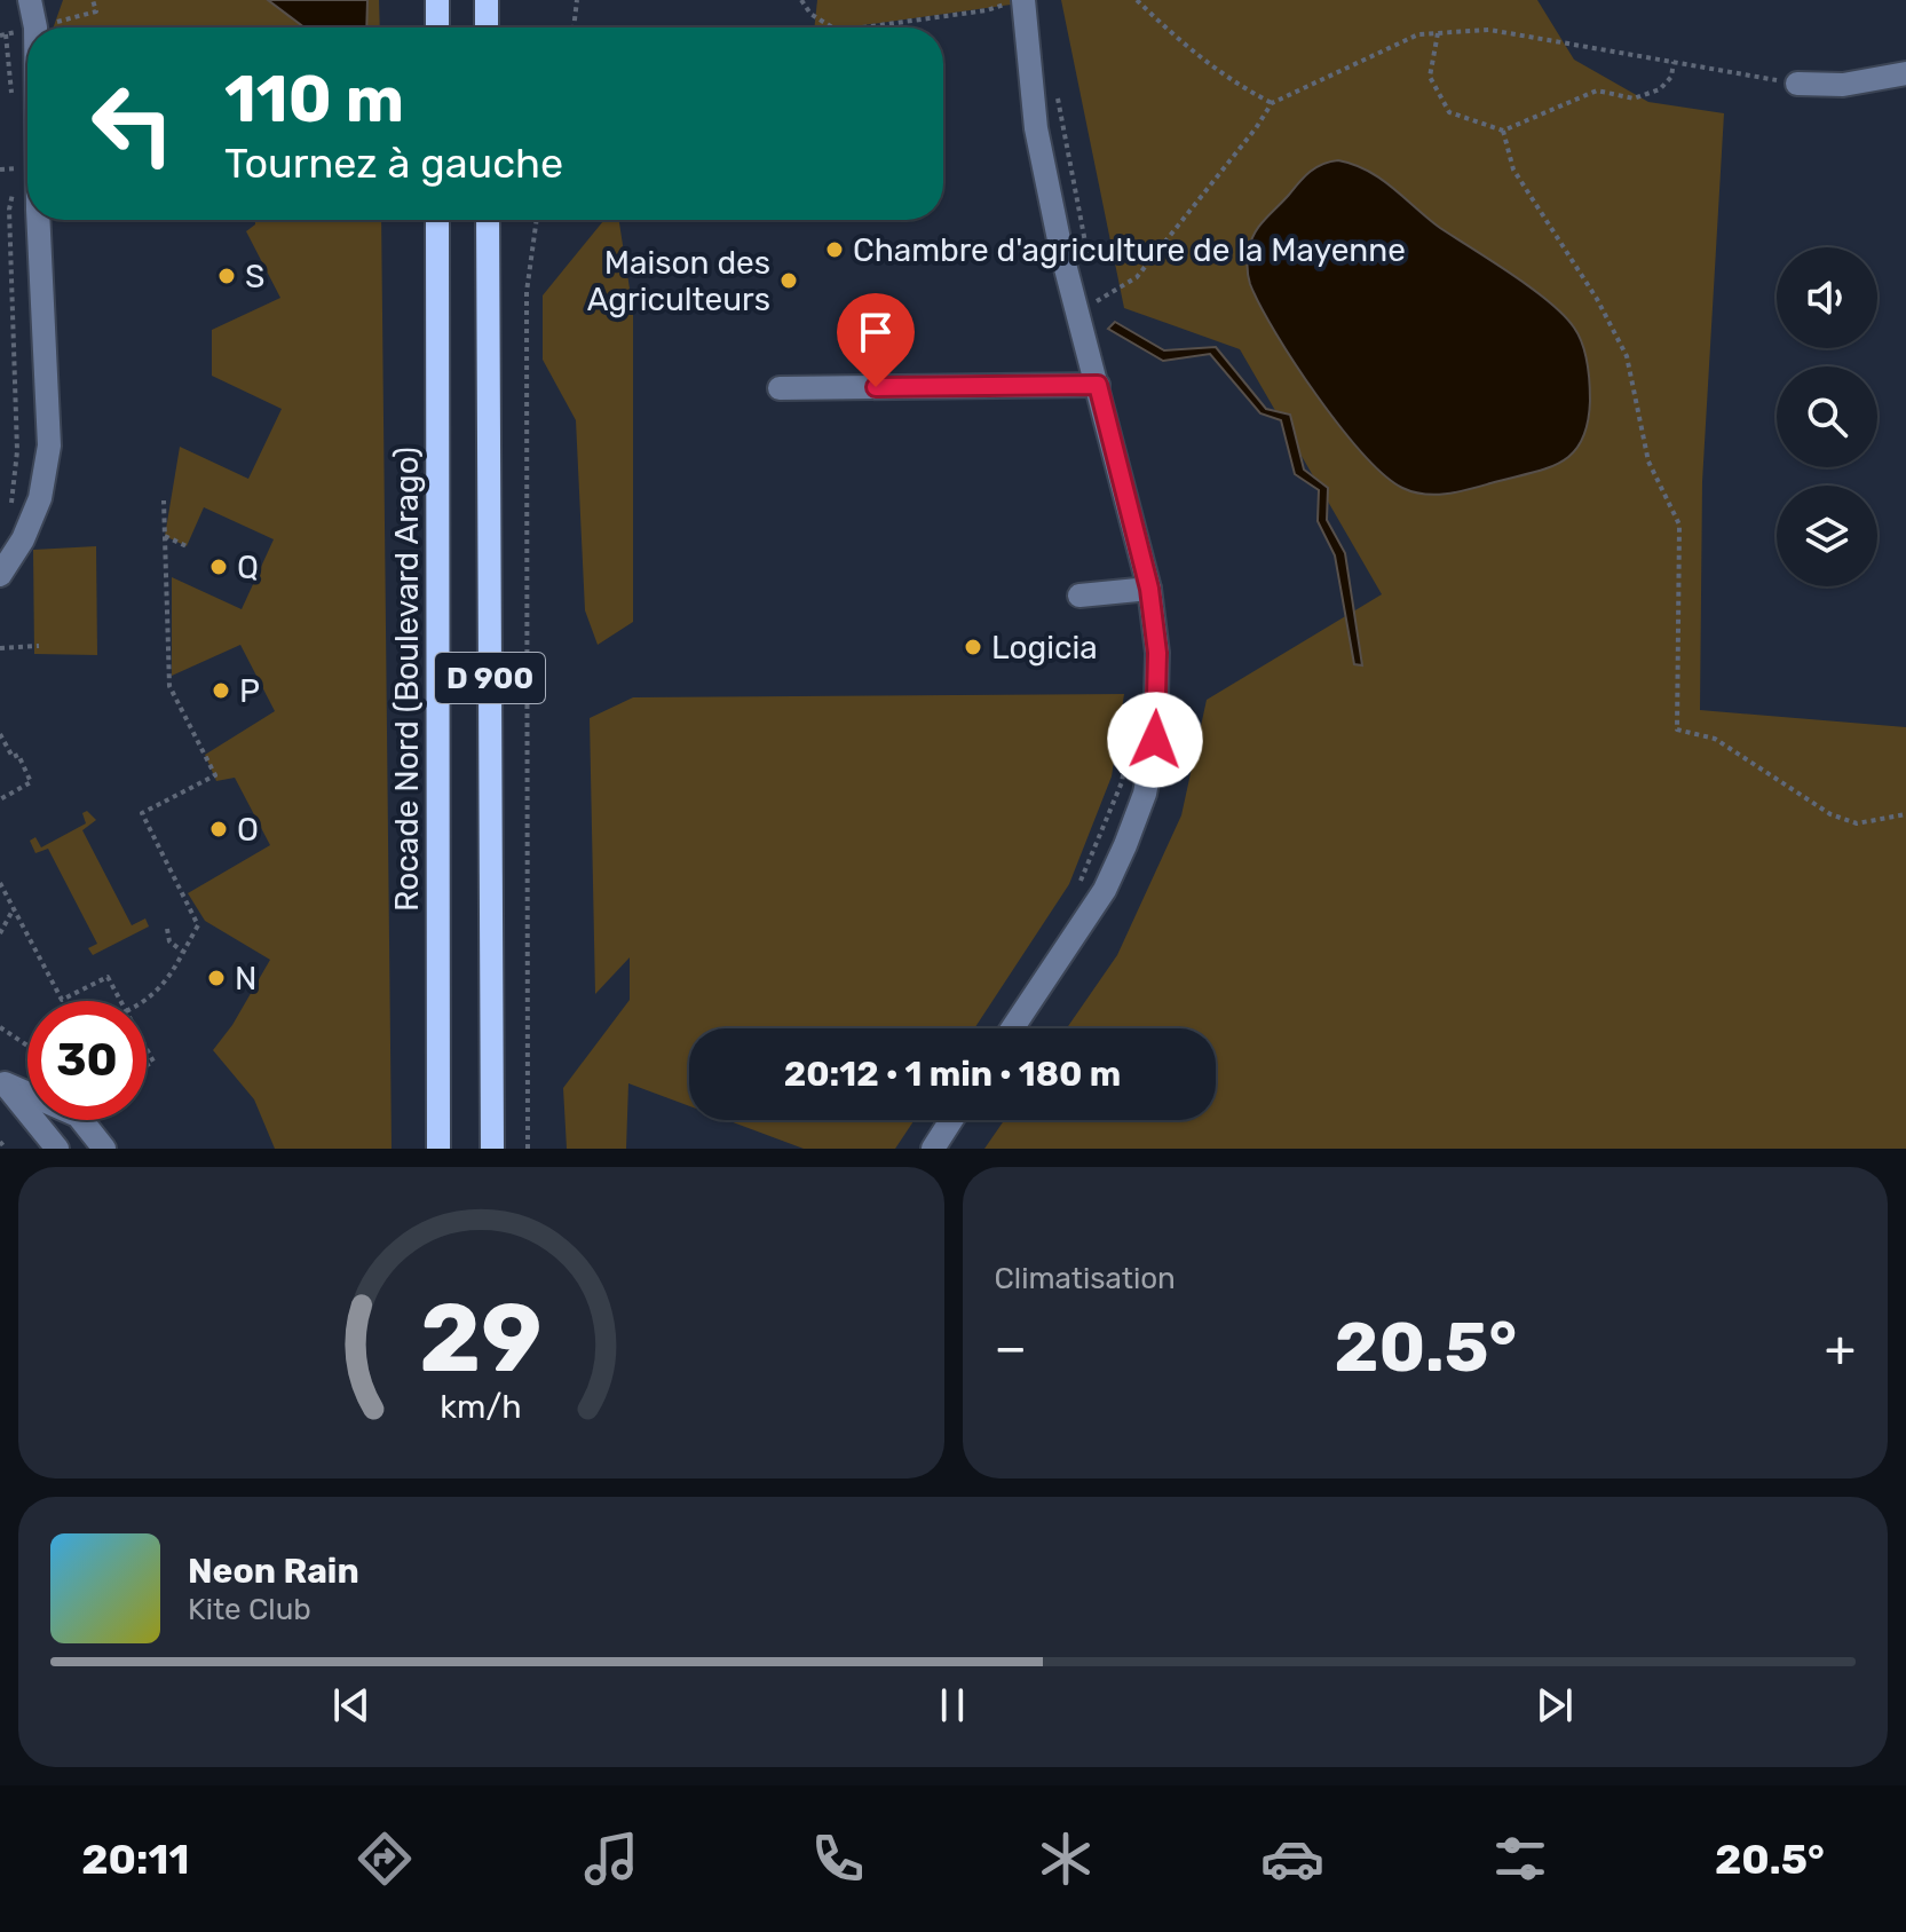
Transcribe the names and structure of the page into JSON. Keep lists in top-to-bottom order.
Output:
{
  "streets": {
    "main road": ["D 900", "Rocade Nord (Boulevard Arago)"]
  },
  "places": [
    "Chambre d'agriculture de la Mayenne",
    "S",
    "Maison des Agriculteurs",
    "Q",
    "Logicia",
    "P",
    "O",
    "N"
  ],
  "page": {
    "turn": ["110 m", "Tournez à gauche"],
    "limit": "30",
    "trip": "20:12 · 1 min · 180 m",
    "tile": "Climatisation",
    "heat": ["−", "20.5°", "+"],
    "song": ["Neon Rain", "Kite Club"],
    "tabs": ["20:11", "20.5°"],
    "gauge": ["29", "km/h"]
  }
}
